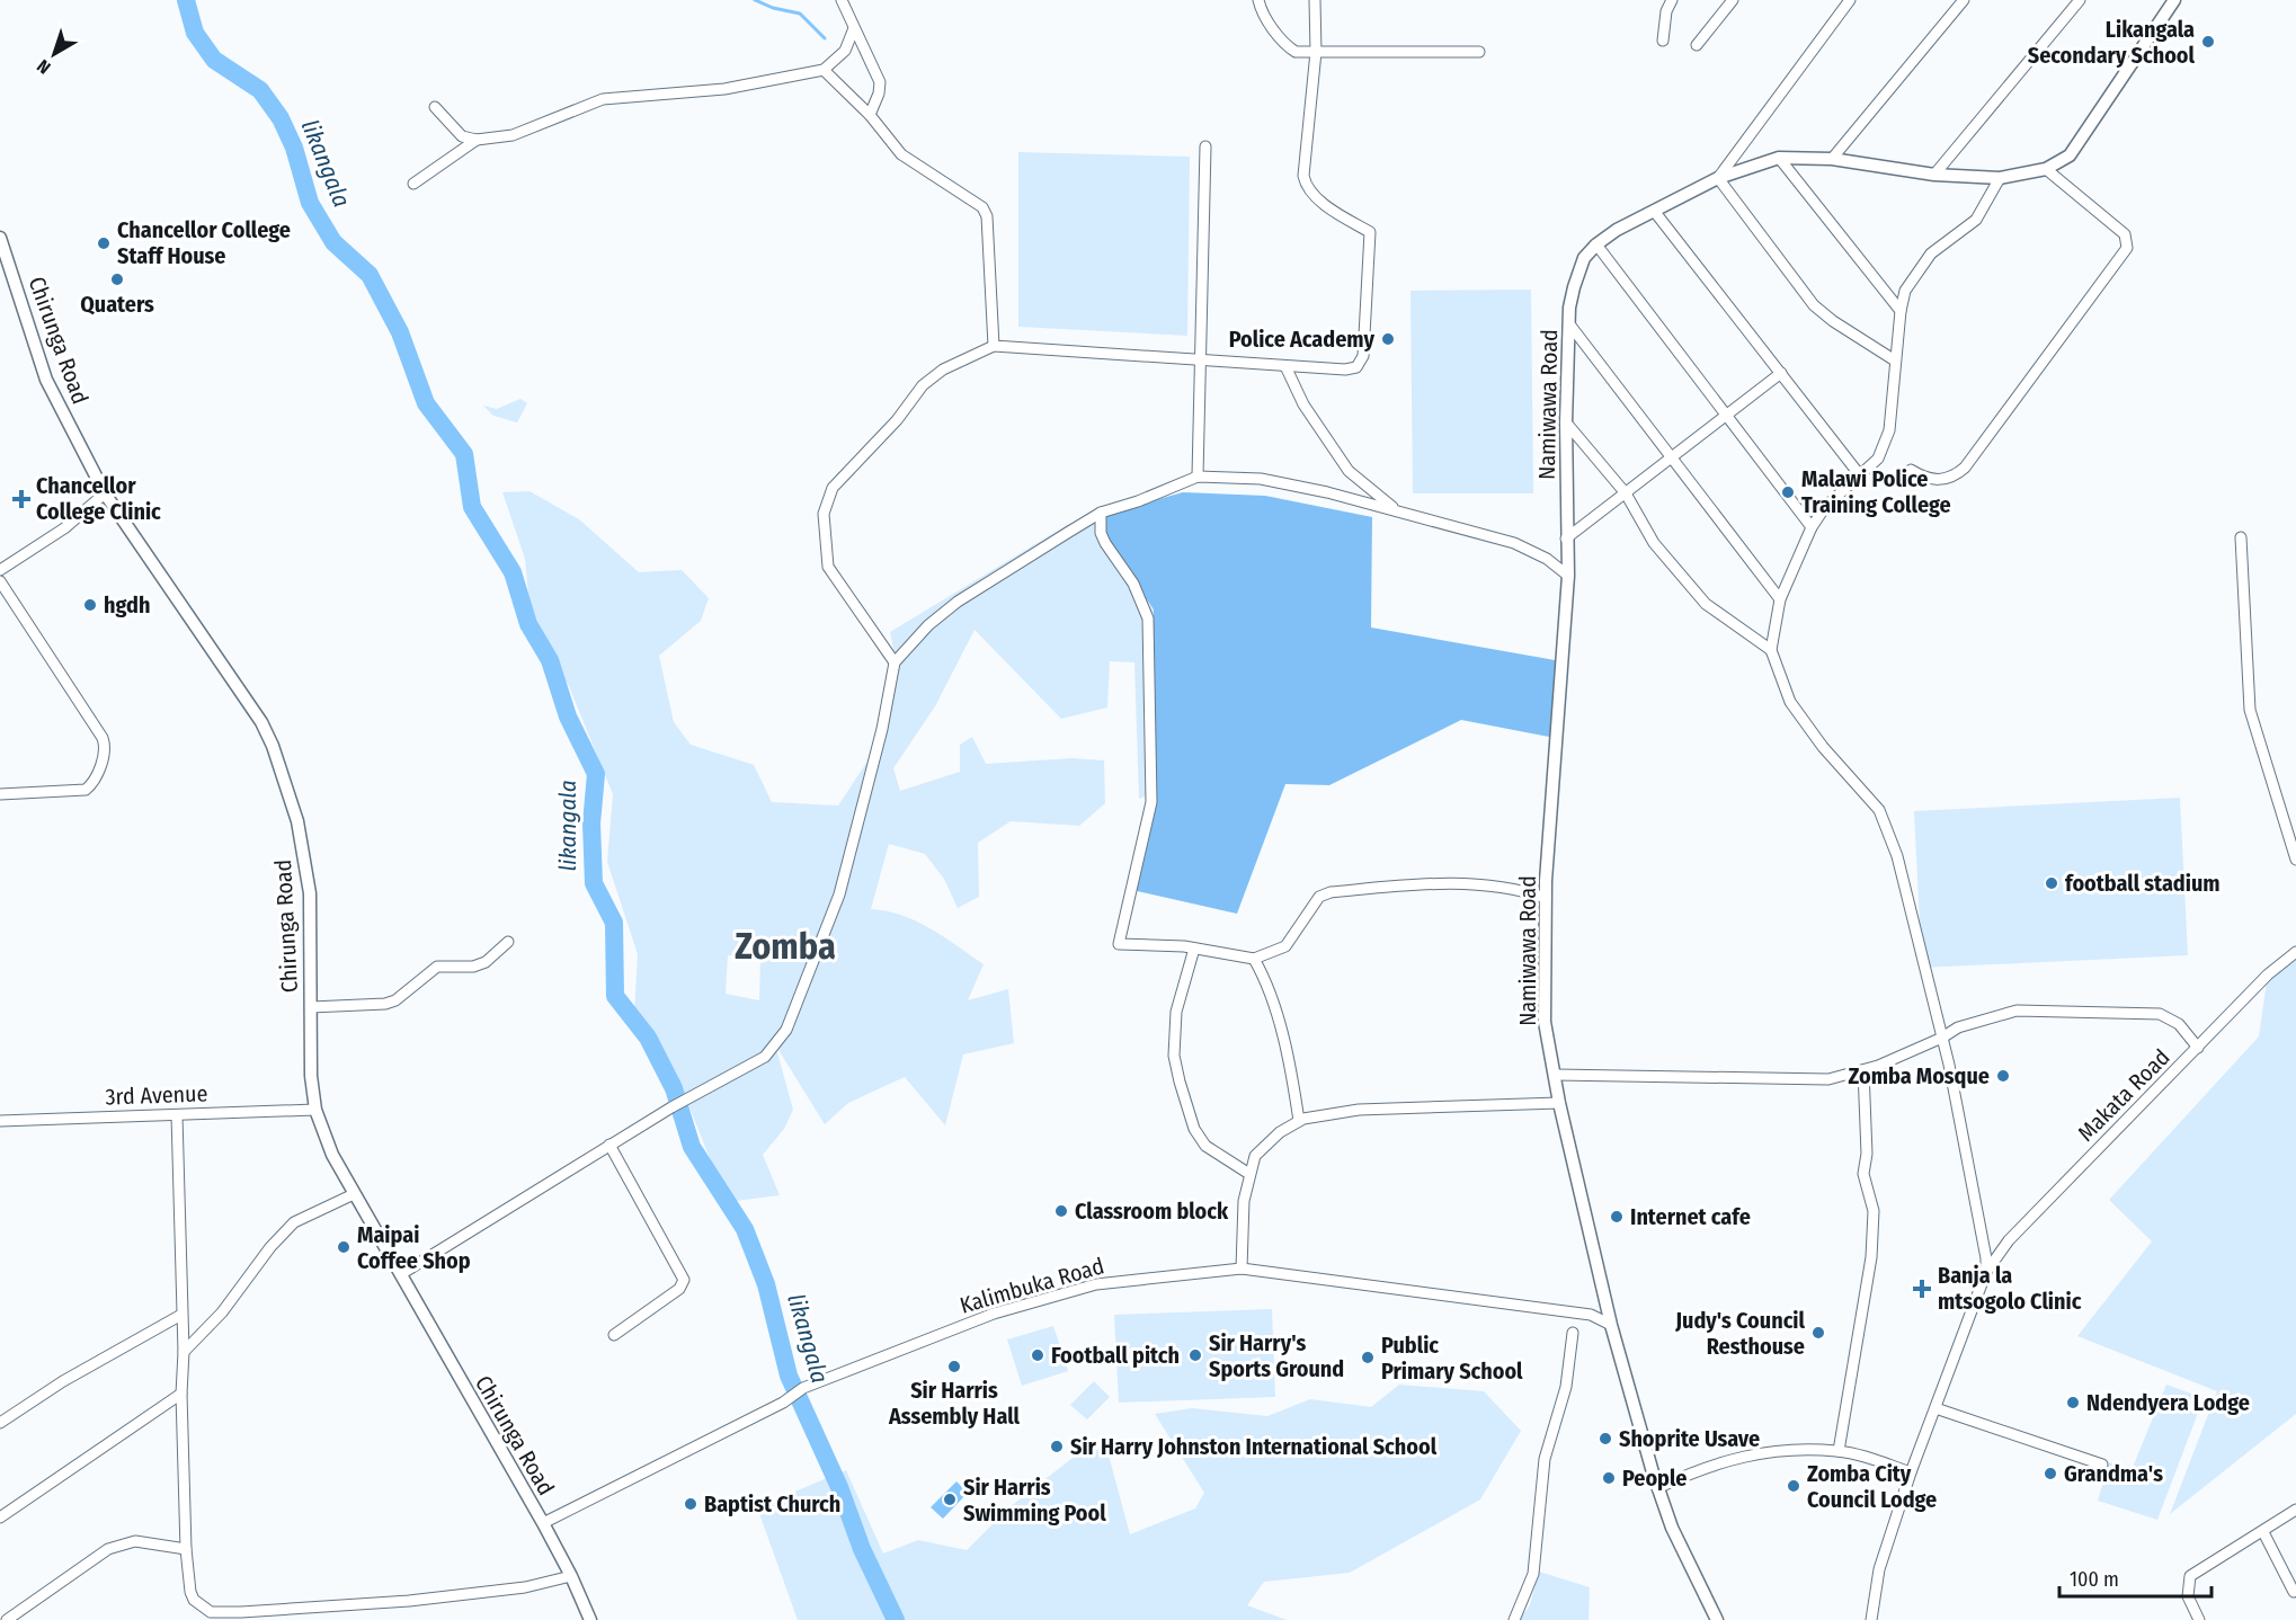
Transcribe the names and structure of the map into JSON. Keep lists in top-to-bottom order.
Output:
{
  "streets": {
    "street": [
      "Chirunga Road",
      "Namiwawa Road",
      "3rd Avenue",
      "Makata Road",
      "Kalimbuka Road"
    ]
  },
  "crossings": [
    ["Chirunga Road", "3rd Avenue"],
    ["Chirunga Road", "Kalimbuka Road"],
    ["Namiwawa Road", "Kalimbuka Road"]
  ],
  "districts": ["Zomba"],
  "water": ["likangala"],
  "places": {
    "other": [
      "Likangala Secondary School",
      "Chancellor College Staff House",
      "Quaters",
      "Police Academy",
      "Malawi Police Training College",
      "hgdh",
      "football stadium",
      "Zomba Mosque",
      "Classroom block",
      "Internet cafe",
      "Maipai Coffee Shop",
      "Judy's Council Resthouse",
      "Football pitch",
      "Sir Harry's Sports Ground",
      "Public Primary School",
      "Sir Harris Assembly Hall",
      "Ndendyera Lodge",
      "Shoprite Usave",
      "Sir Harry Johnston International School",
      "Grandma's",
      "People",
      "Zomba City Council Lodge",
      "Sir Harris Swimming Pool",
      "Baptist Church"
    ],
    "health": ["Chancellor College Clinic", "Banja la mtsogolo Clinic"]
  },
  "scale_bar": "100 m",
  "north": "bottom left"
}
